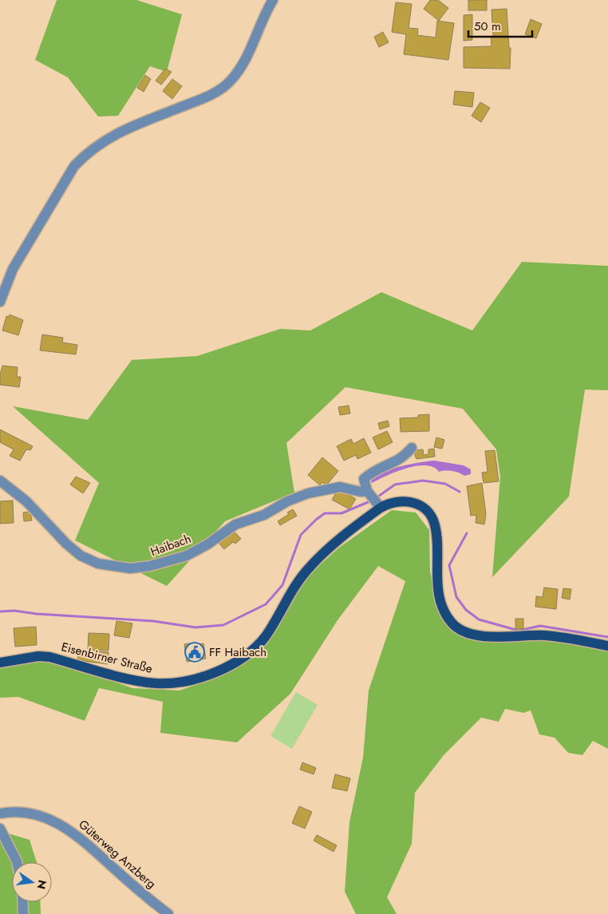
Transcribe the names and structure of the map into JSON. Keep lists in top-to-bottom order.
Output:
{
  "streets": {
    "main road": ["Eisenbirner Straße"],
    "street": ["Haibach", "Güterweg Anzberg"]
  },
  "crossings": [
    ["Haibach", "Eisenbirner Straße"]
  ],
  "places": {
    "public building": ["FF Haibach"]
  },
  "scale_bar": "50 m",
  "north": "right"
}
